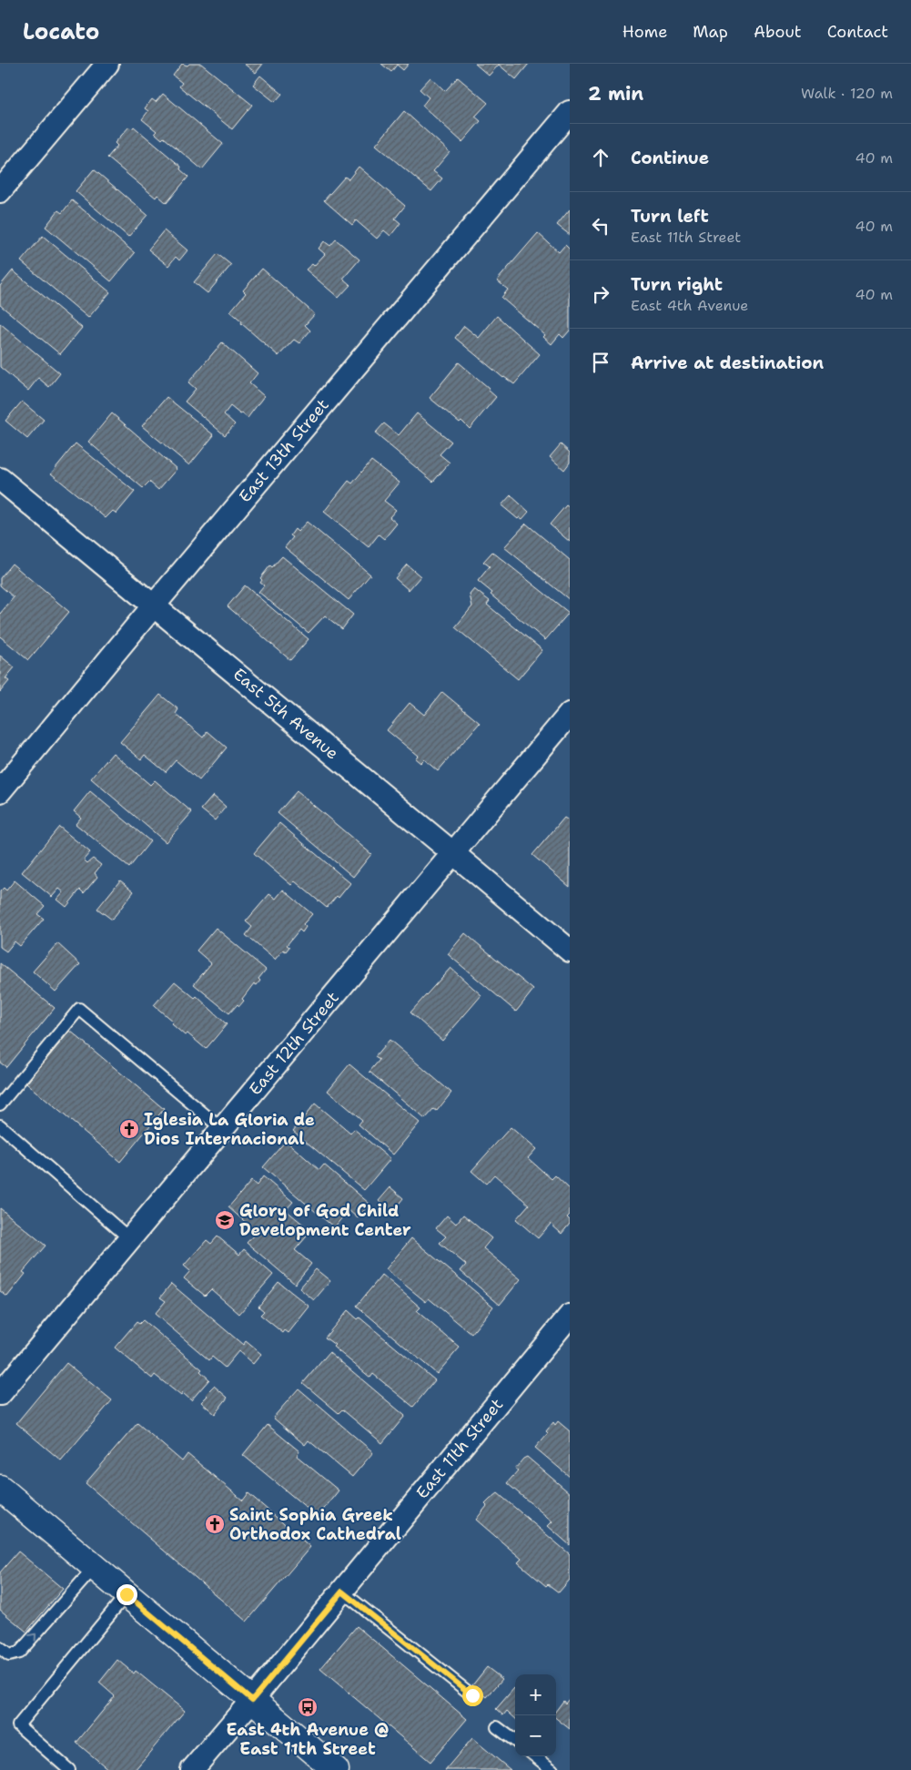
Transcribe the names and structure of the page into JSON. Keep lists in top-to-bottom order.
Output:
{
  "streets": {
    "street": [
      "East 13th Street",
      "East 5th Avenue",
      "East 12th Street",
      "East 11th Street"
    ]
  },
  "crossings": [
    ["East 13th Street", "East 5th Avenue"],
    ["East 5th Avenue", "East 12th Street"]
  ],
  "places": {
    "church": ["Iglesia La Gloria de Dios Internacional", "Saint Sophia Greek Orthodox Cathedral"],
    "school or university": ["Glory of God Child Development Center"],
    "bus stop": ["East 4th Avenue @ East 11th Street"]
  },
  "page": {
    "header": "Locato",
    "nav": [
      "Home",
      "Map",
      "About",
      "Contact"
    ],
    "heading": ["2 min", "Walk · 120 m"],
    "list": [
      ["Continue", "40 m"],
      ["Turn left", "East 11th Street", "40 m"],
      ["Turn right", "East 4th Avenue", "40 m"],
      "Arrive at destination"
    ],
    "map_buttons": ["+", "−"]
  }
}
